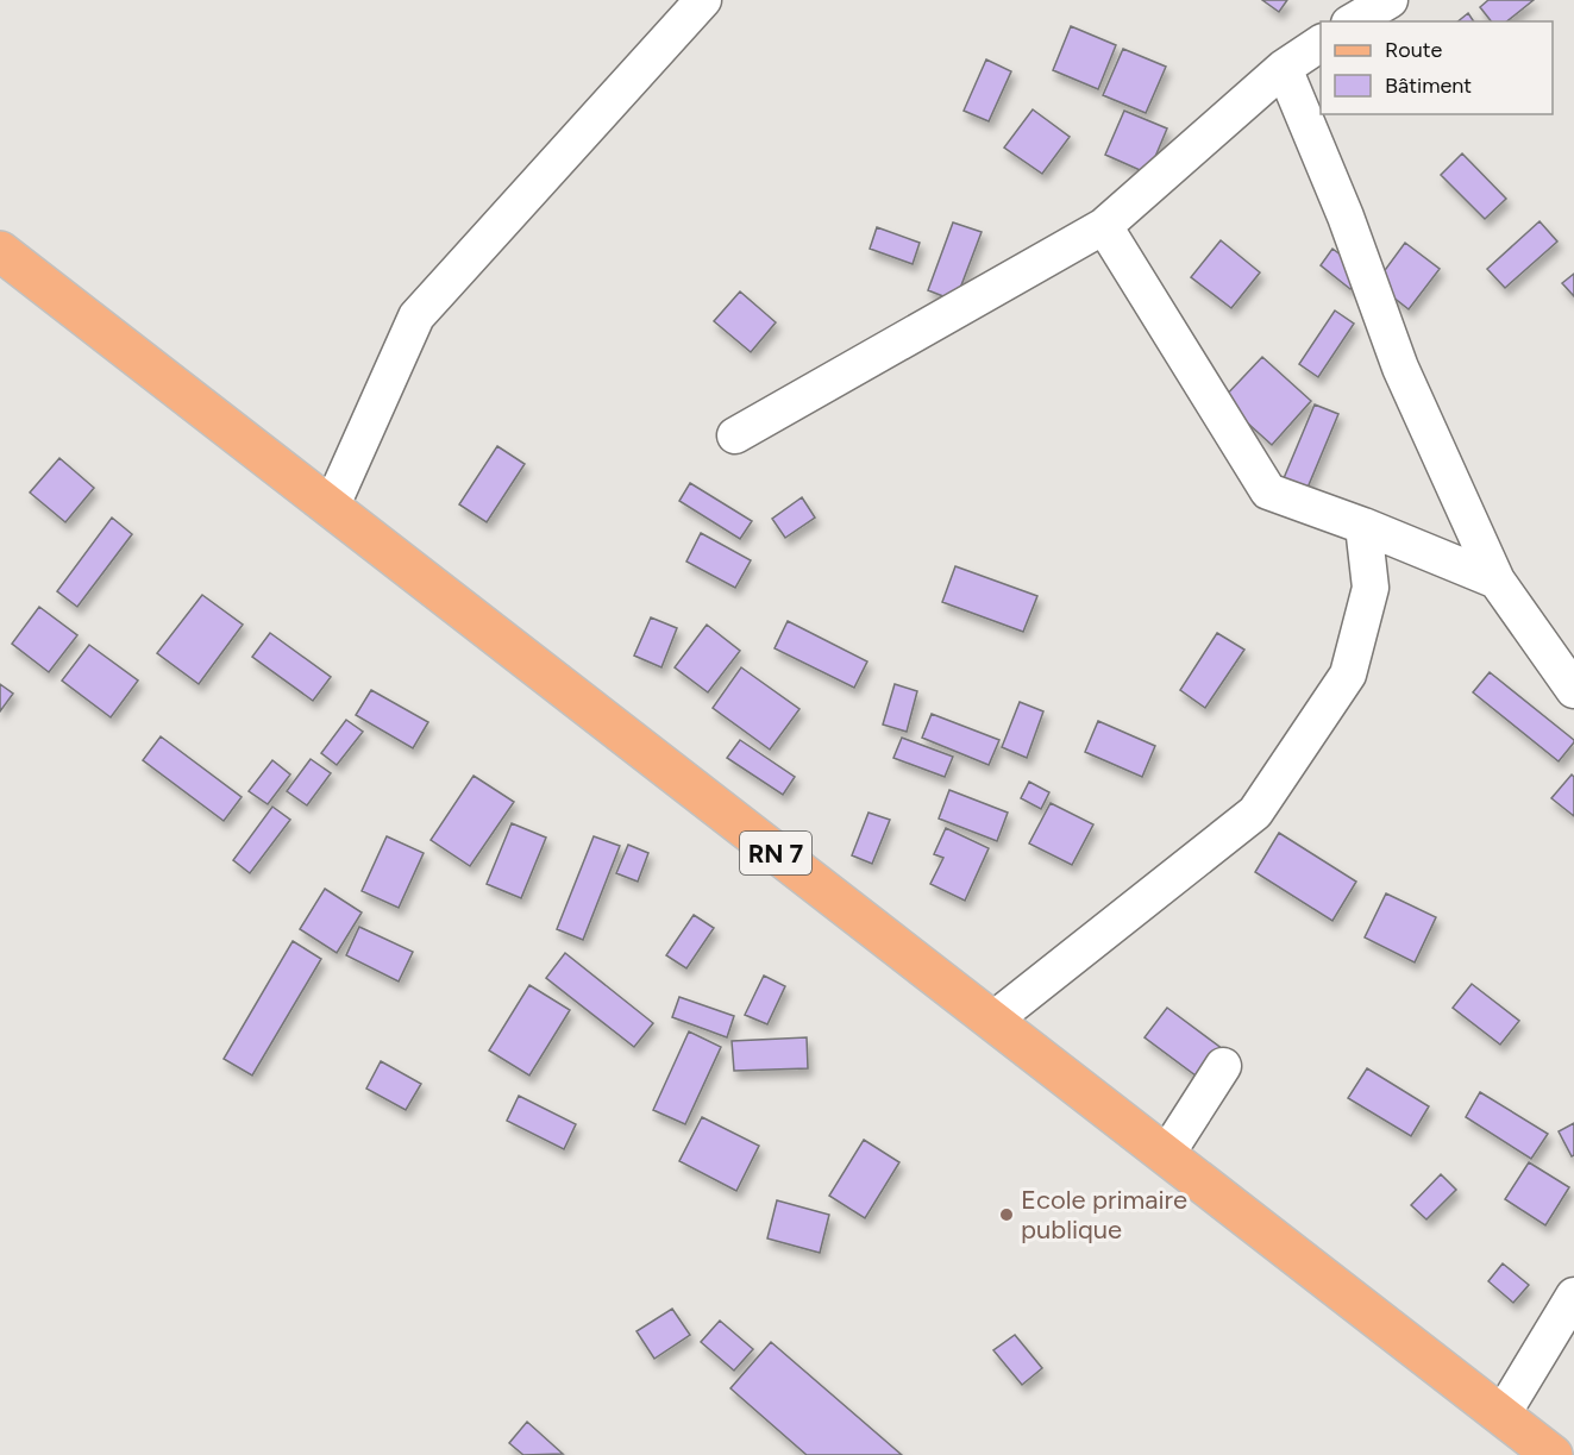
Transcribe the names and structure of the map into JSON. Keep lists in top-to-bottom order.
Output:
{
  "streets": {
    "main road": ["RN 7"]
  },
  "places": ["Ecole primaire publique"],
  "legend": ["Route", "Bâtiment"]
}
